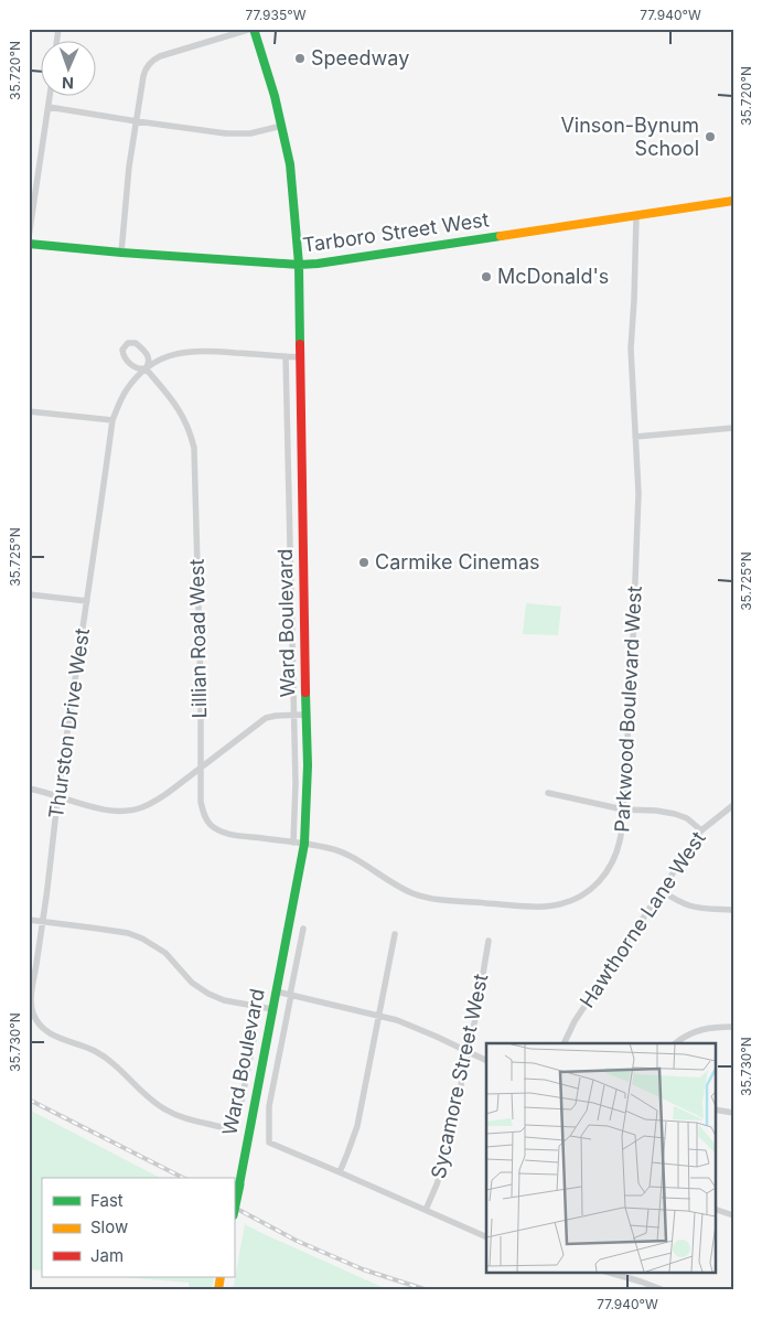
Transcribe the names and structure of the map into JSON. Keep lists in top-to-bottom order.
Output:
{
  "streets": {
    "main road": ["Tarboro Street West", "Ward Boulevard"],
    "street": [
      "Lillian Road West",
      "Parkwood Boulevard West",
      "Thurston Drive West",
      "Hawthorne Lane West",
      "Sycamore Street West"
    ]
  },
  "crossings": [
    ["Tarboro Street West", "Ward Boulevard"],
    ["Tarboro Street West", "Parkwood Boulevard West"],
    ["Ward Boulevard", "Lillian Road West"],
    ["Ward Boulevard", "Parkwood Boulevard West"],
    ["Ward Boulevard", "Thurston Drive West"],
    ["Lillian Road West", "Parkwood Boulevard West"],
    ["Lillian Road West", "Thurston Drive West"]
  ],
  "places": [
    "Speedway",
    "Vinson-Bynum School",
    "McDonald's",
    "Carmike Cinemas"
  ],
  "legend": ["Fast", "Slow", "Jam"],
  "north": "bottom",
  "coordinates": [
    "77.935°W",
    "77.940°W",
    "35.720°N",
    "35.725°N",
    "35.730°N"
  ]
}
